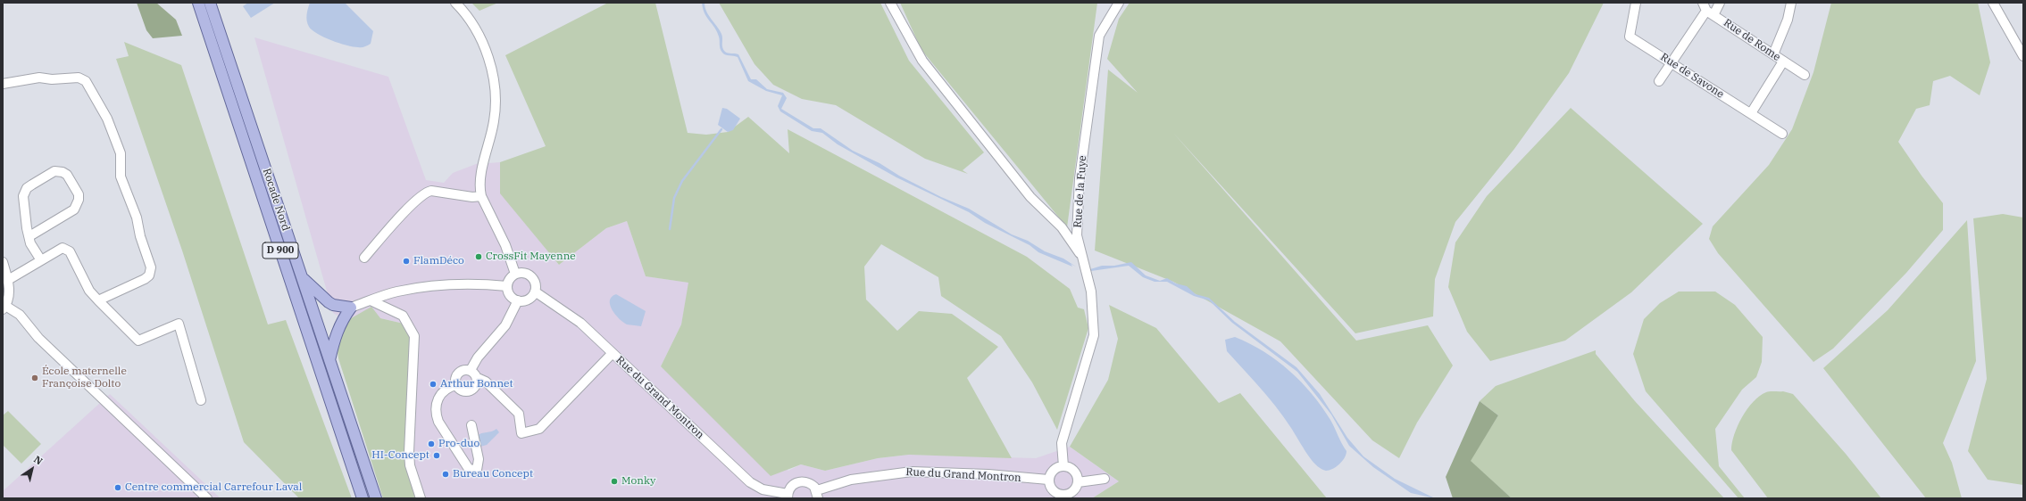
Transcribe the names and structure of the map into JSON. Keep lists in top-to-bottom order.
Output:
{
  "streets": {
    "main road": ["Rocade Nord", "D 900"],
    "street": [
      "Rue de Rome",
      "Rue de Savone",
      "Rue de la Fuye",
      "Rue du Grand Montron"
    ]
  },
  "crossings": [
    ["Rue de la Fuye", "Rue du Grand Montron"]
  ],
  "places": [
    "CrossFit Mayenne",
    "FlamDéco",
    "École maternelle Françoise Dolto",
    "Arthur Bonnet",
    "Pro-duo",
    "HI-Concept",
    "Bureau Concept",
    "Monky",
    "Centre commercial Carrefour Laval"
  ],
  "north": "top right"
}
